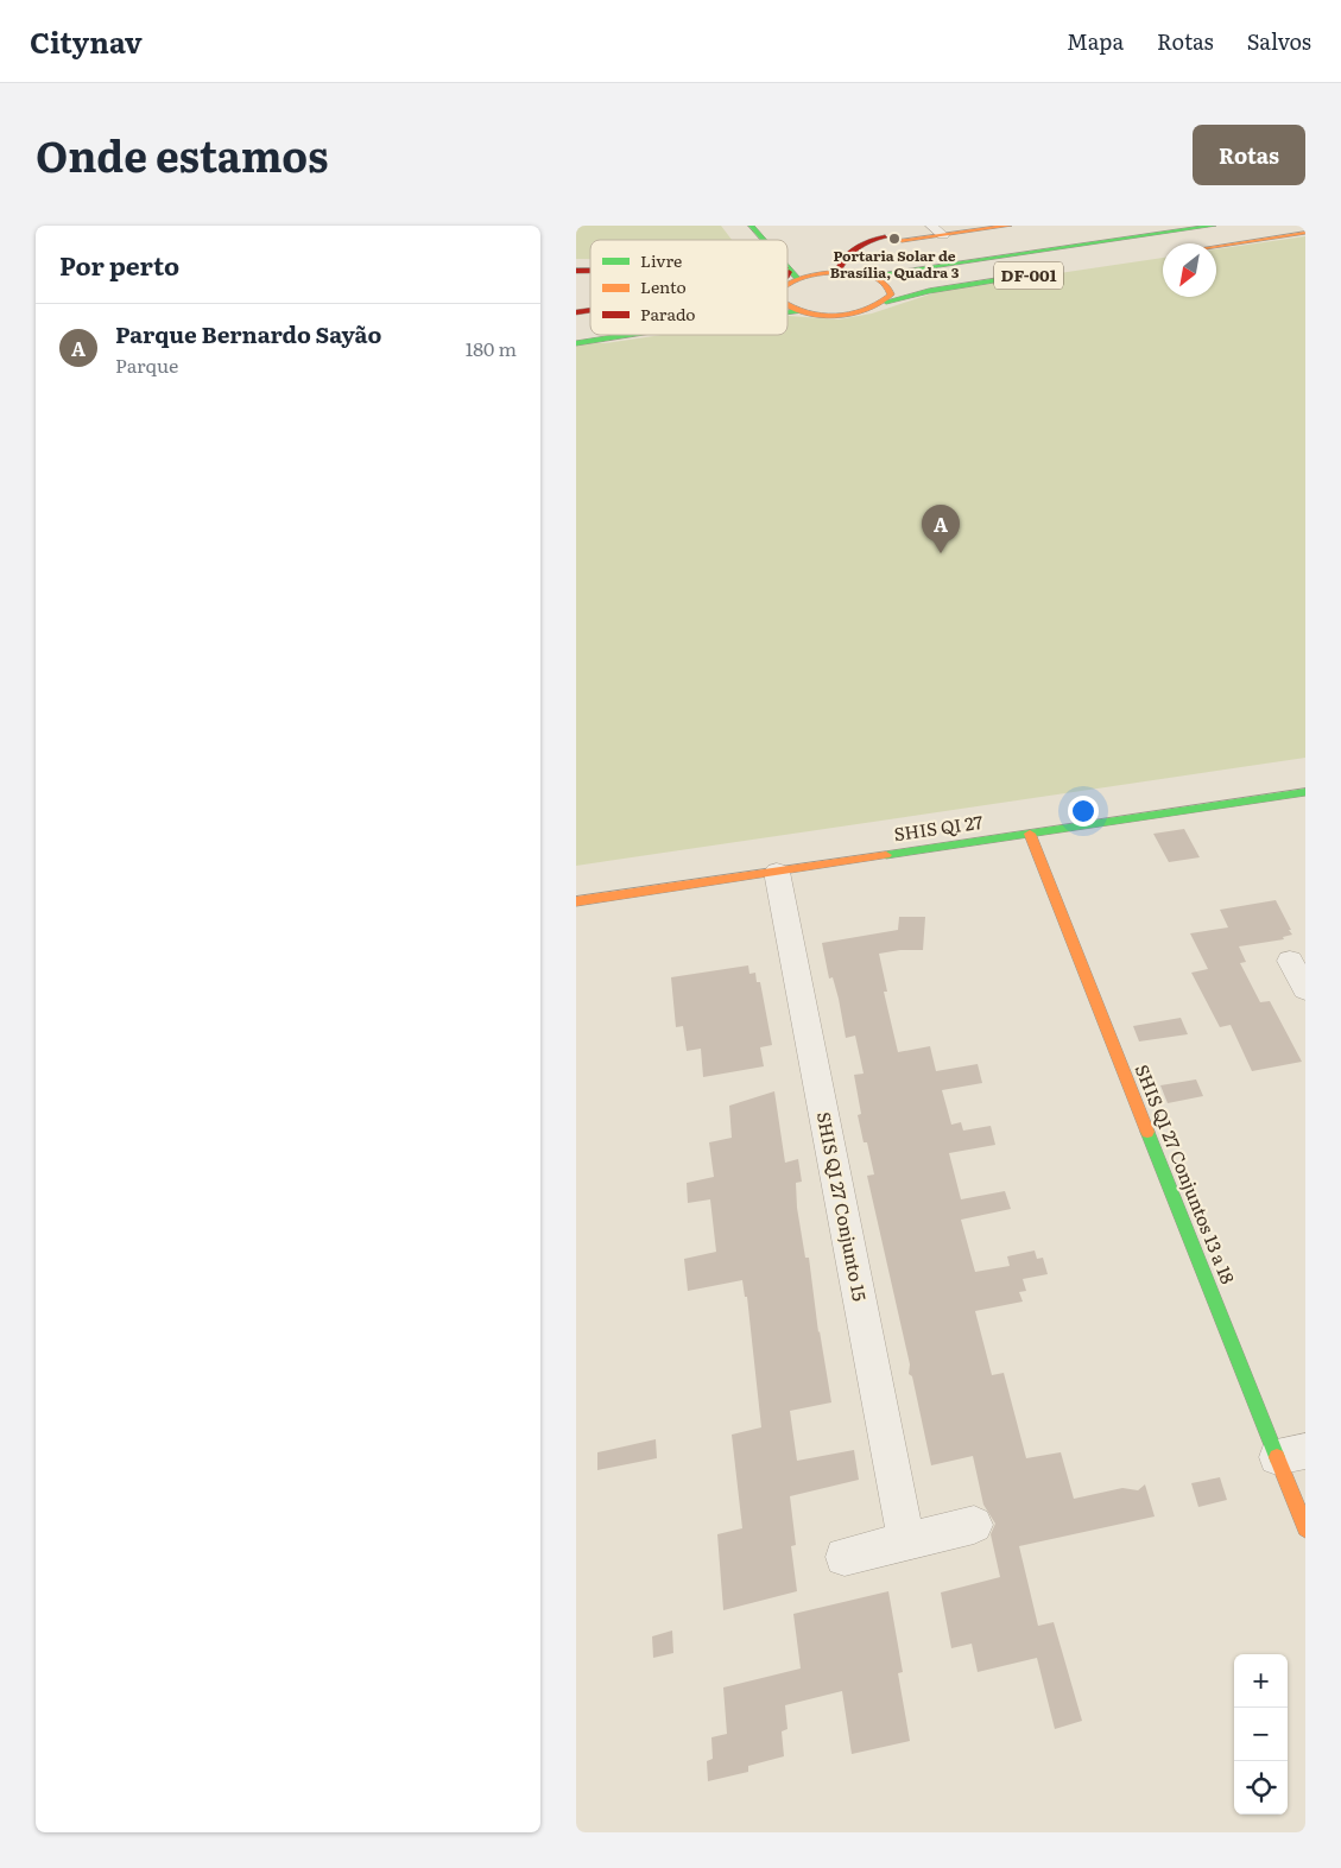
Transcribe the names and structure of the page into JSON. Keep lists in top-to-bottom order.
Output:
{
  "streets": {
    "main road": ["DF-001", "SHIS QI 27", "SHIS QI 27 Conjuntos 13 a 18"],
    "street": ["SHIS QI 27 Conjunto 15"]
  },
  "crossings": [
    ["SHIS QI 27", "SHIS QI 27 Conjuntos 13 a 18"],
    ["SHIS QI 27", "SHIS QI 27 Conjunto 15"]
  ],
  "places": ["Portaria Solar de Brasília, Quadra 3"],
  "legend": ["Livre", "Lento", "Parado"],
  "north": "bottom left",
  "page": {
    "header": "Citynav",
    "nav": ["Mapa", "Rotas", "Salvos"],
    "title": "Onde estamos",
    "buttons": "Rotas",
    "heading": "Por perto",
    "list": [
      {
        "mark": "A",
        "name": "Parque Bernardo Sayão",
        "note": "Parque",
        "value": "180 m"
      }
    ],
    "pins": "A",
    "map_buttons": ["+", "−"]
  }
}
